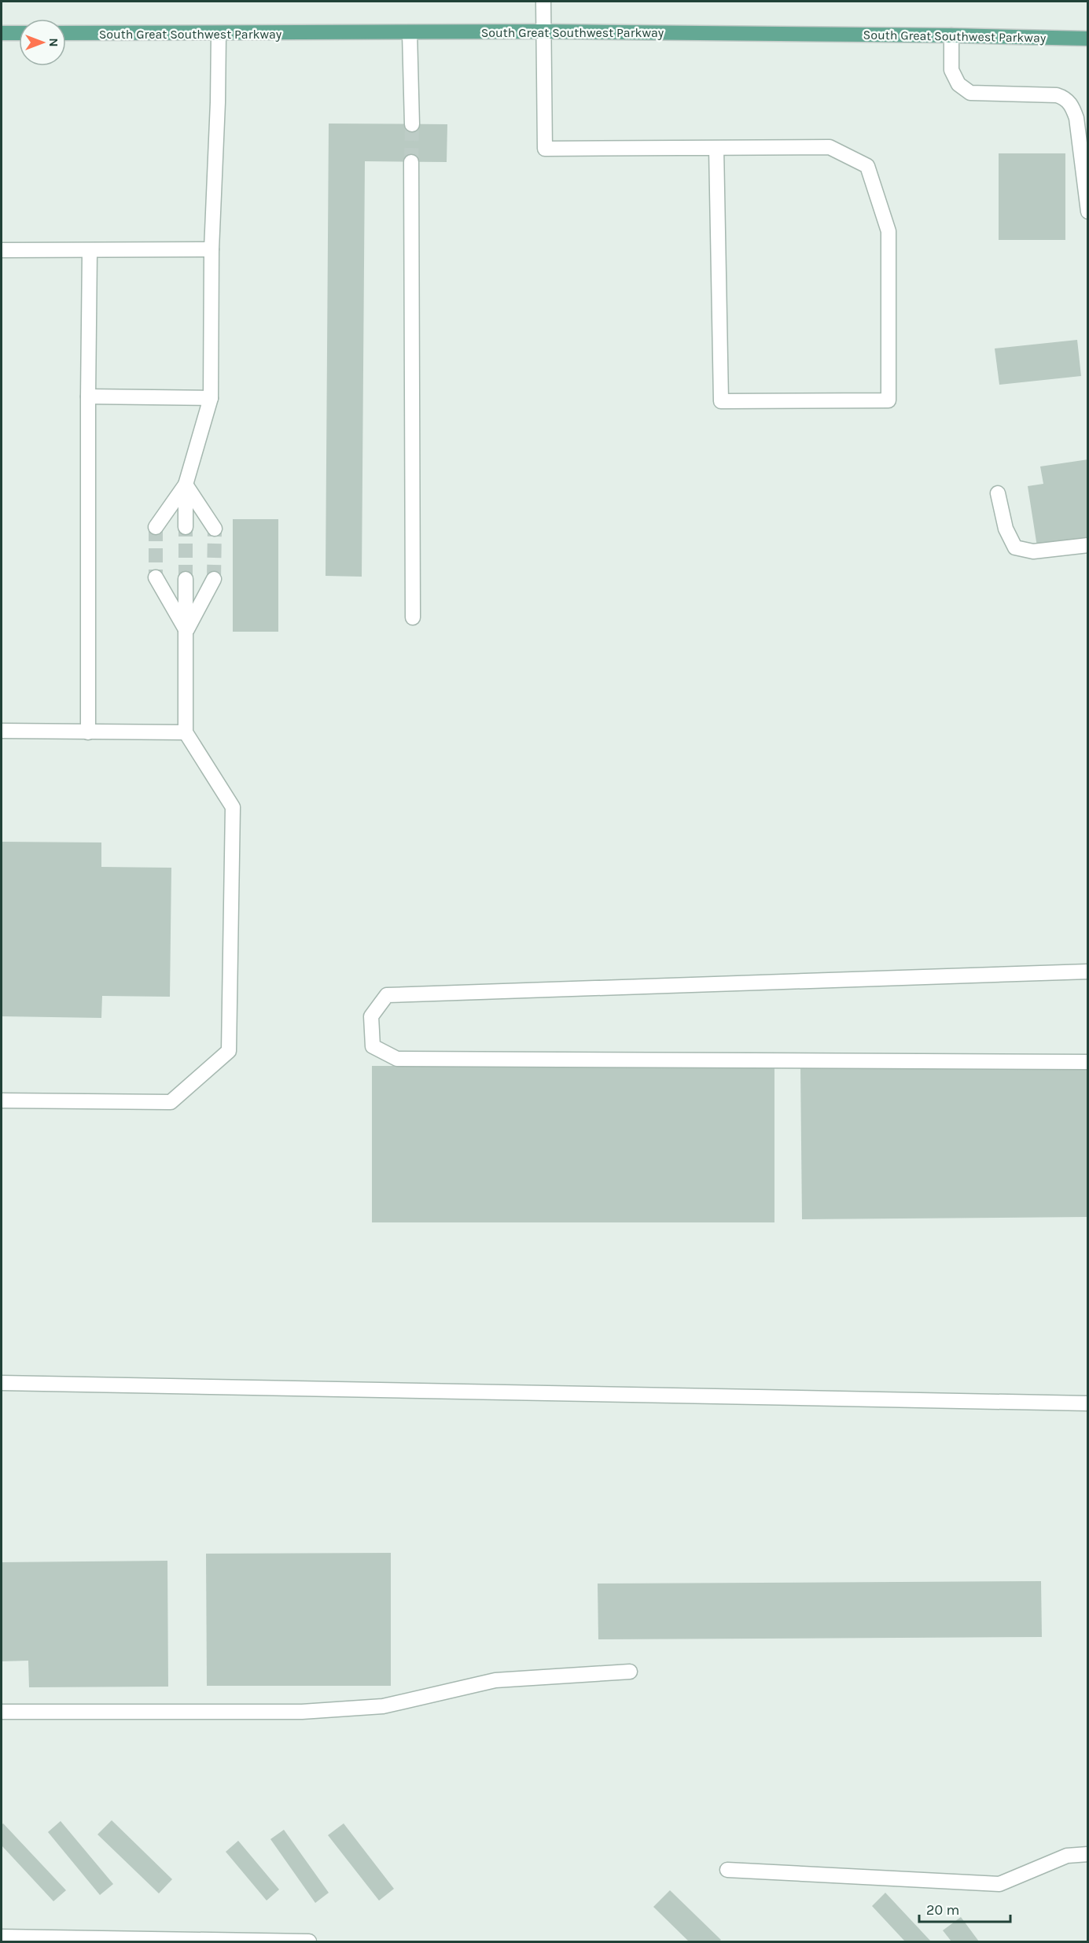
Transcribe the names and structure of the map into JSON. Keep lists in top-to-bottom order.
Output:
{
  "streets": {
    "main road": ["South Great Southwest Parkway"]
  },
  "scale_bar": "20 m",
  "north": "right"
}
